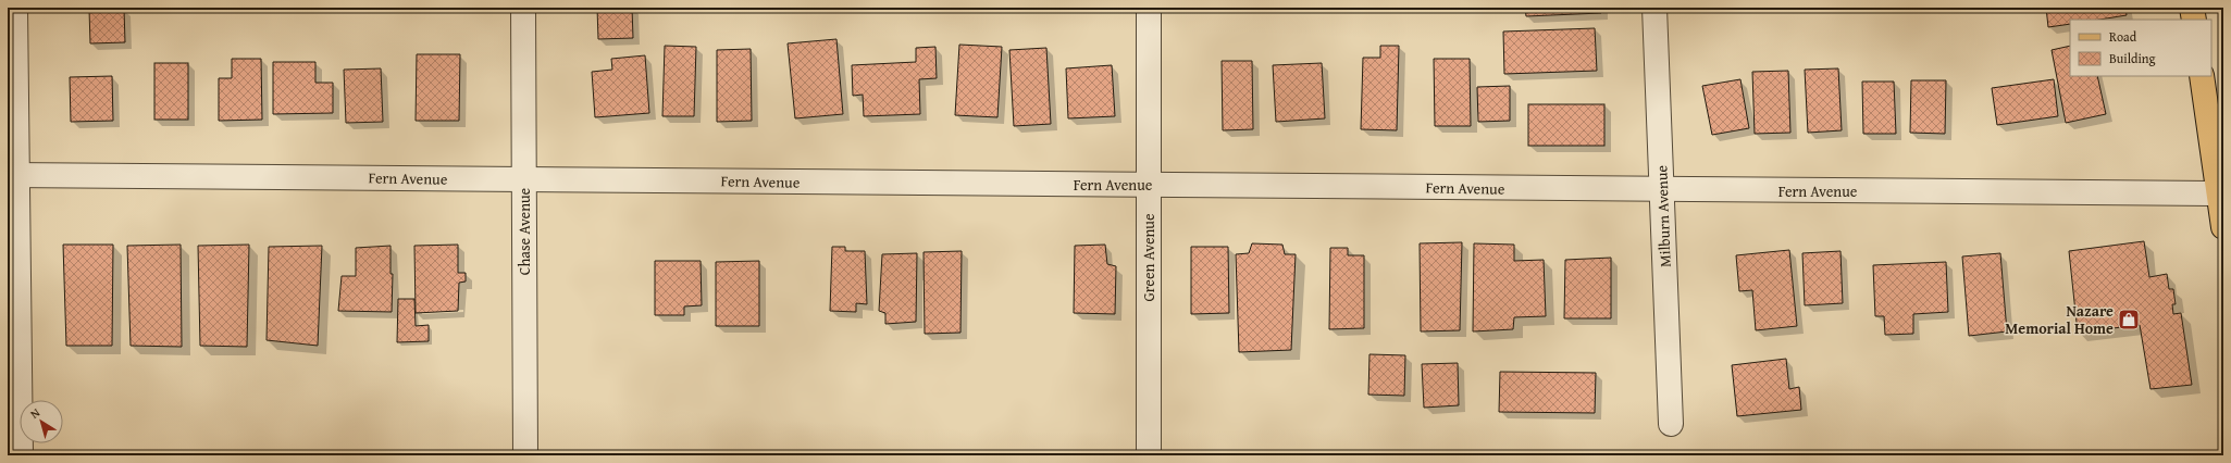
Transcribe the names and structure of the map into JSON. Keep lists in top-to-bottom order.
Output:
{
  "streets": {
    "street": [
      "Fern Avenue",
      "Milburn Avenue",
      "Chase Avenue",
      "Green Avenue"
    ]
  },
  "crossings": [
    ["Fern Avenue", "Milburn Avenue"],
    ["Fern Avenue", "Chase Avenue"],
    ["Fern Avenue", "Green Avenue"]
  ],
  "places": {
    "shop": ["Nazare Memorial Home"]
  },
  "legend": ["Road", "Building"],
  "north": "top left"
}
